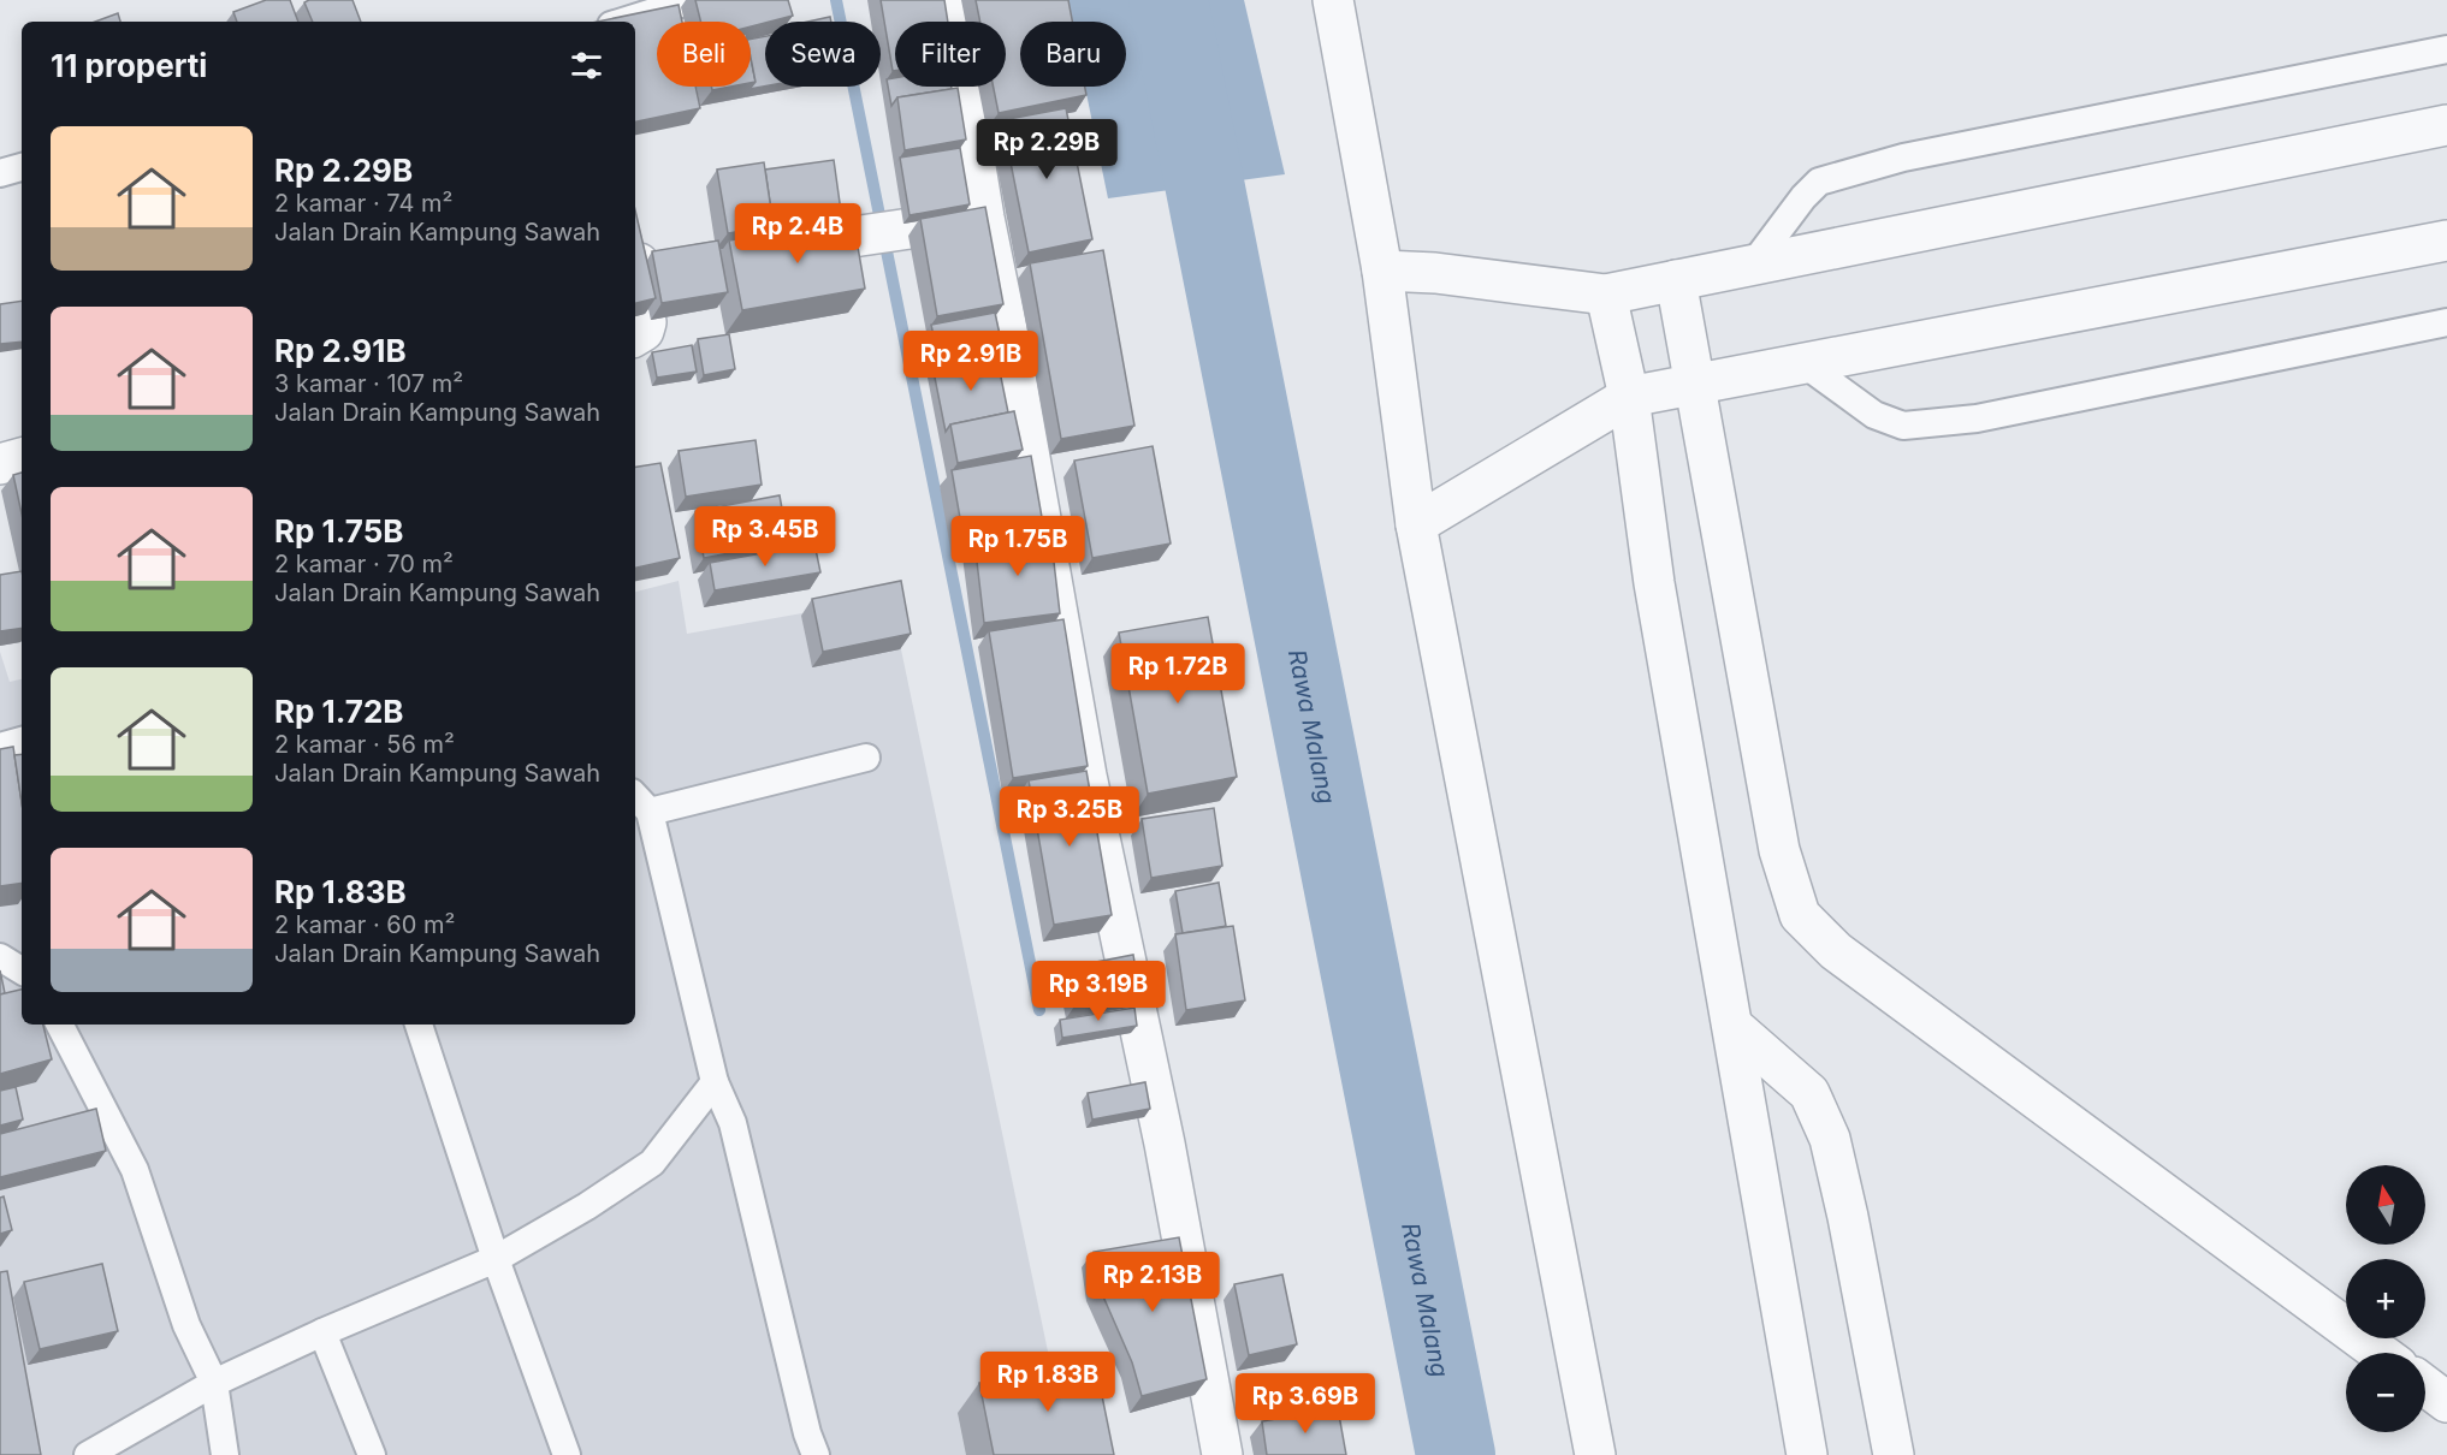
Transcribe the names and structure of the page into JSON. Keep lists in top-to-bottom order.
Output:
{
  "water": ["Rawa Malang"],
  "north": "top",
  "page": {
    "chip": [
      "Beli",
      "Sewa",
      "Filter",
      "Baru"
    ],
    "heading": "11 properti",
    "list": [
      {
        "name": "Rp 2.29B",
        "note": "2 kamar · 74 m² · Jalan Drain Kampung Sawah"
      },
      {
        "name": "Rp 2.91B",
        "note": "3 kamar · 107 m² · Jalan Drain Kampung Sawah"
      },
      {
        "name": "Rp 1.75B",
        "note": "2 kamar · 70 m² · Jalan Drain Kampung Sawah"
      },
      {
        "name": "Rp 1.72B",
        "note": "2 kamar · 56 m² · Jalan Drain Kampung Sawah"
      },
      {
        "name": "Rp 1.83B",
        "note": "2 kamar · 60 m² · Jalan Drain Kampung Sawah"
      }
    ],
    "price": [
      "Rp 2.29B",
      "Rp 2.4B",
      "Rp 2.91B",
      "Rp 3.45B",
      "Rp 1.75B",
      "Rp 1.72B",
      "Rp 3.25B",
      "Rp 3.19B",
      "Rp 2.13B",
      "Rp 1.83B",
      "Rp 3.69B"
    ],
    "map_buttons": ["+", "−"]
  }
}
